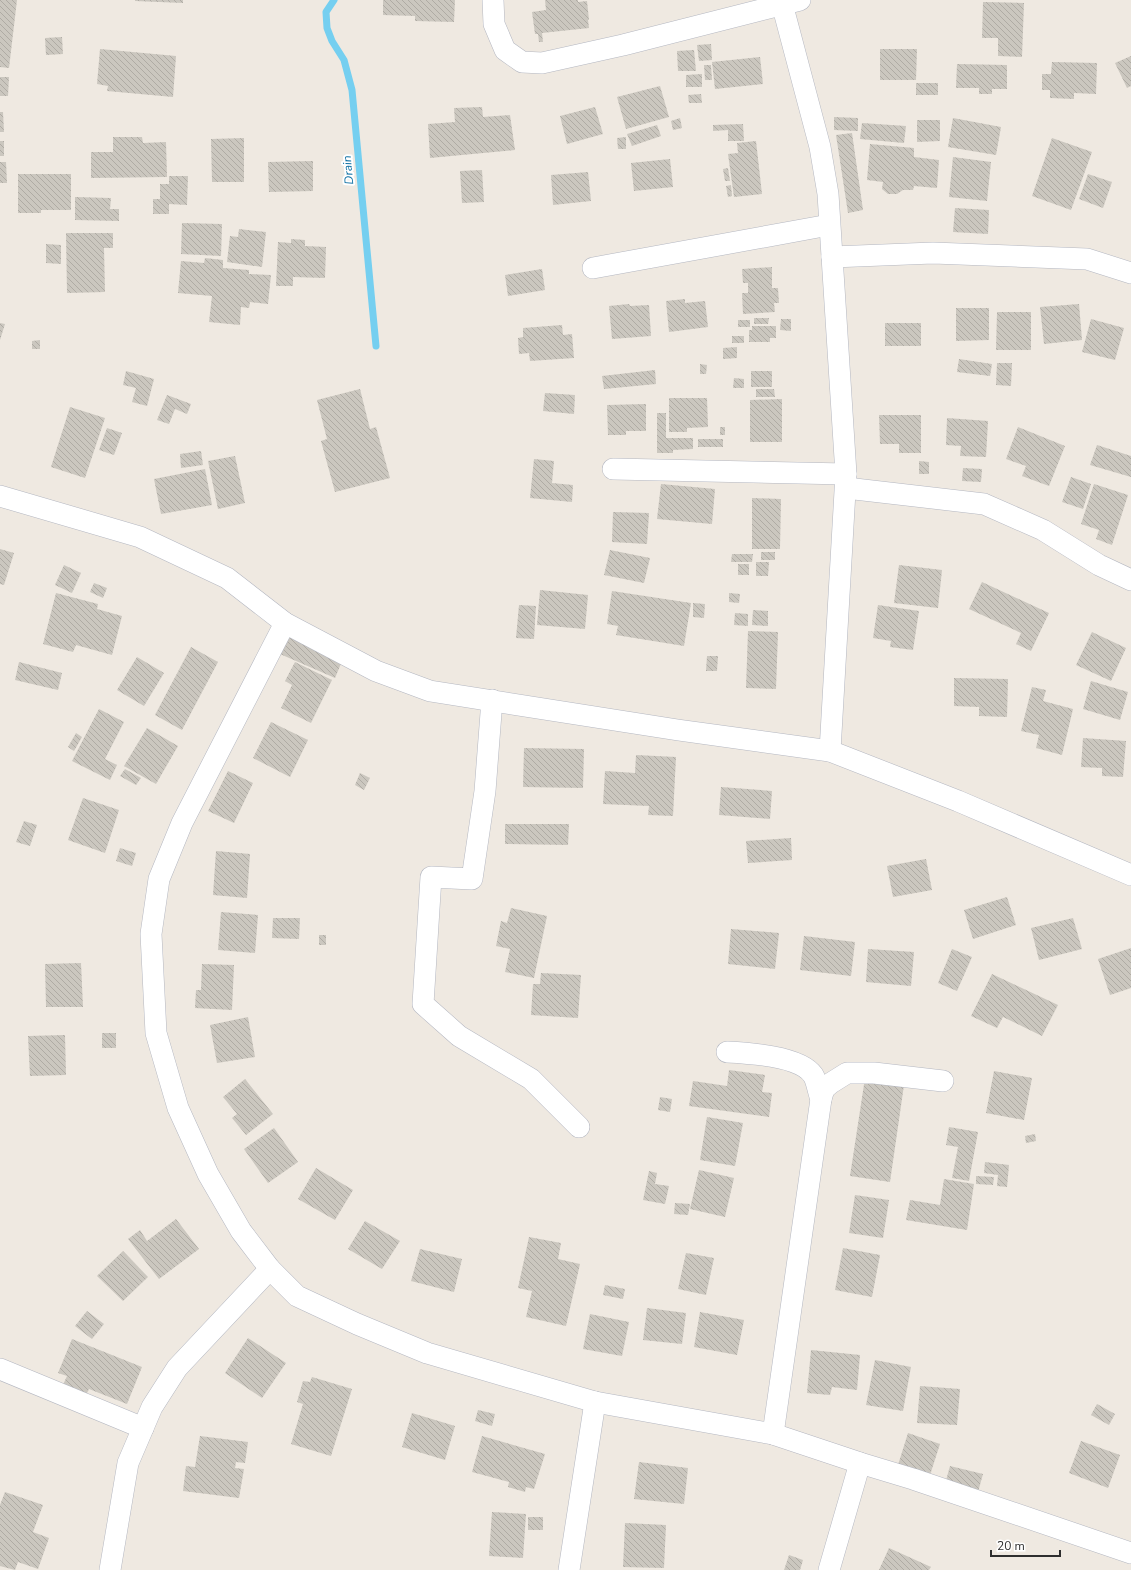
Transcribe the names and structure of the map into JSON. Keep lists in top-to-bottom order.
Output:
{
  "water": ["Drain"],
  "scale_bar": "20 m"
}
